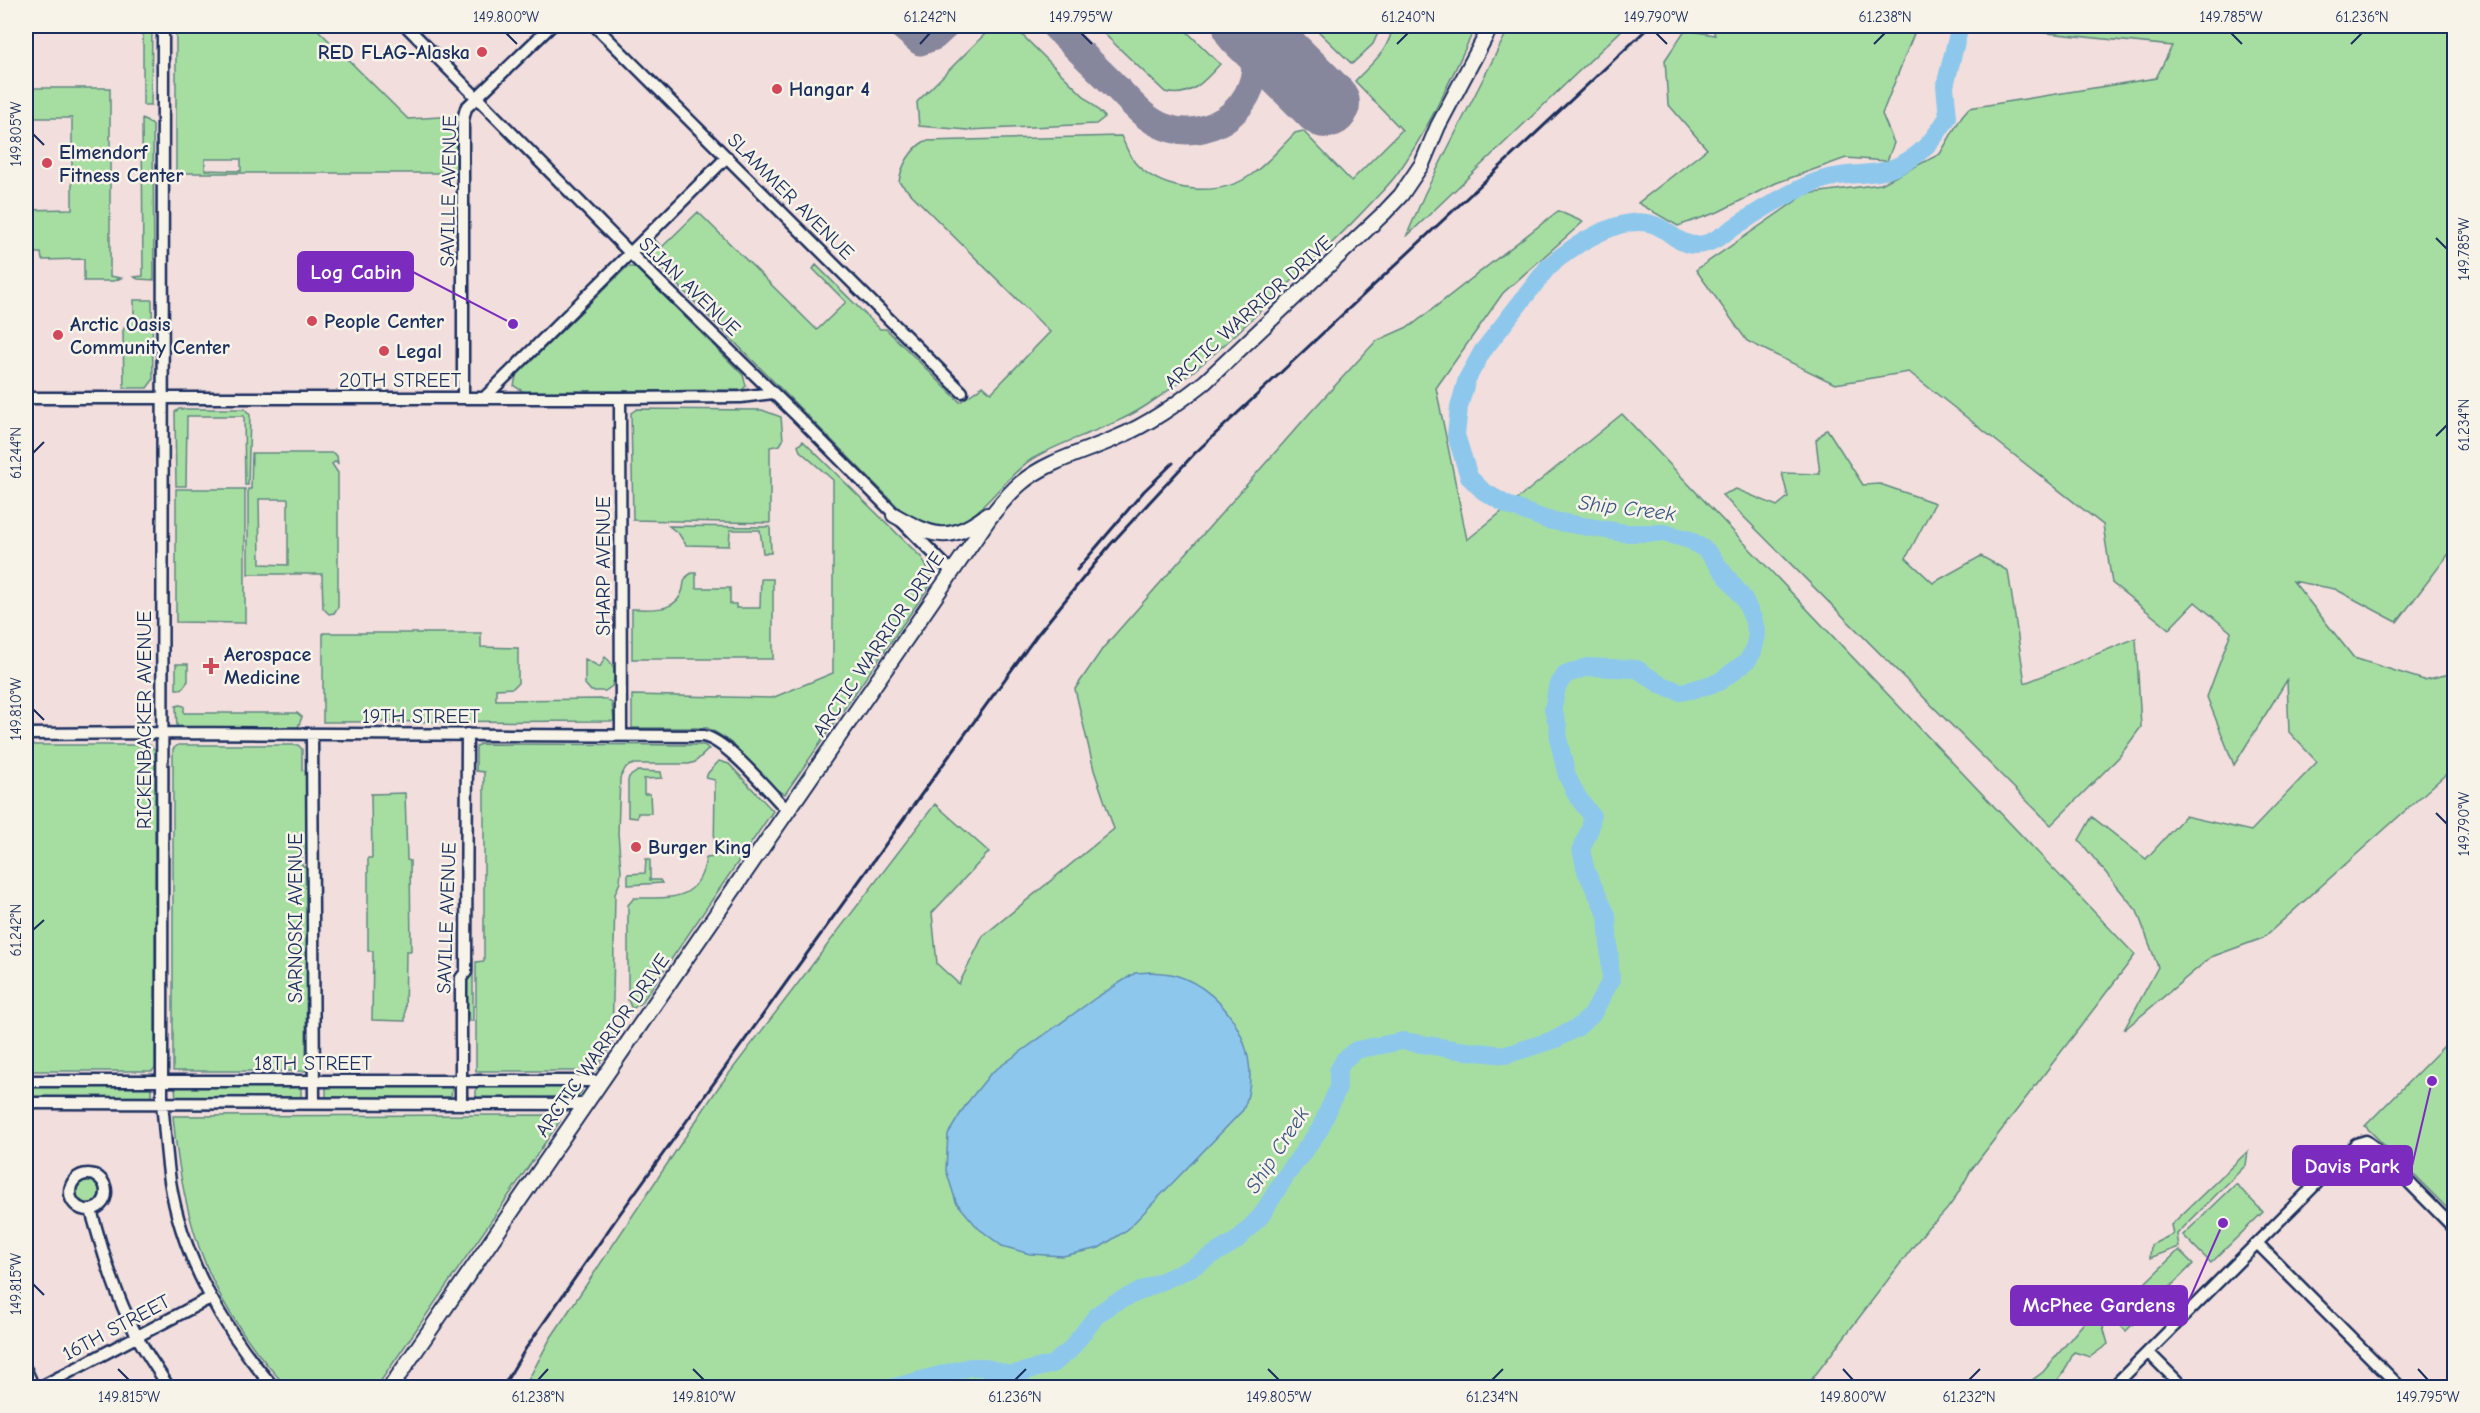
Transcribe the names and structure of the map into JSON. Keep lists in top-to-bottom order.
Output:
{
  "streets": {
    "main road": ["ARCTIC WARRIOR DRIVE"],
    "street": [
      "SAVILLE AVENUE",
      "SLAMMER AVENUE",
      "SIJAN AVENUE",
      "20TH STREET",
      "SHARP AVENUE",
      "19TH STREET",
      "RICKENBACKER AVENUE",
      "SARNOSKI AVENUE",
      "18TH STREET",
      "16TH STREET"
    ]
  },
  "crossings": [
    ["SAVILLE AVENUE", "SIJAN AVENUE"],
    ["SAVILLE AVENUE", "20TH STREET"],
    ["SAVILLE AVENUE", "19TH STREET"],
    ["SAVILLE AVENUE", "18TH STREET"],
    ["SIJAN AVENUE", "ARCTIC WARRIOR DRIVE"],
    ["SIJAN AVENUE", "20TH STREET"],
    ["ARCTIC WARRIOR DRIVE", "19TH STREET"],
    ["ARCTIC WARRIOR DRIVE", "18TH STREET"],
    ["20TH STREET", "SHARP AVENUE"],
    ["20TH STREET", "RICKENBACKER AVENUE"],
    ["SHARP AVENUE", "19TH STREET"],
    ["19TH STREET", "RICKENBACKER AVENUE"],
    ["19TH STREET", "SARNOSKI AVENUE"],
    ["RICKENBACKER AVENUE", "18TH STREET"],
    ["RICKENBACKER AVENUE", "16TH STREET"],
    ["SARNOSKI AVENUE", "18TH STREET"]
  ],
  "water": ["Ship Creek"],
  "places": {
    "other": [
      "RED FLAG-Alaska",
      "Hangar 4",
      "Elmendorf Fitness Center",
      "People Center",
      "Log Cabin",
      "Arctic Oasis Community Center",
      "Legal",
      "Burger King",
      "Davis Park",
      "McPhee Gardens"
    ],
    "health": ["Aerospace Medicine"]
  },
  "coordinates": [
    "149.800°W",
    "61.242°N",
    "149.795°W",
    "61.240°N",
    "149.790°W",
    "61.238°N",
    "149.785°W",
    "61.236°N",
    "149.805°W",
    "61.234°N",
    "61.244°N",
    "149.810°W",
    "149.815°W",
    "61.232°N"
  ]
}
